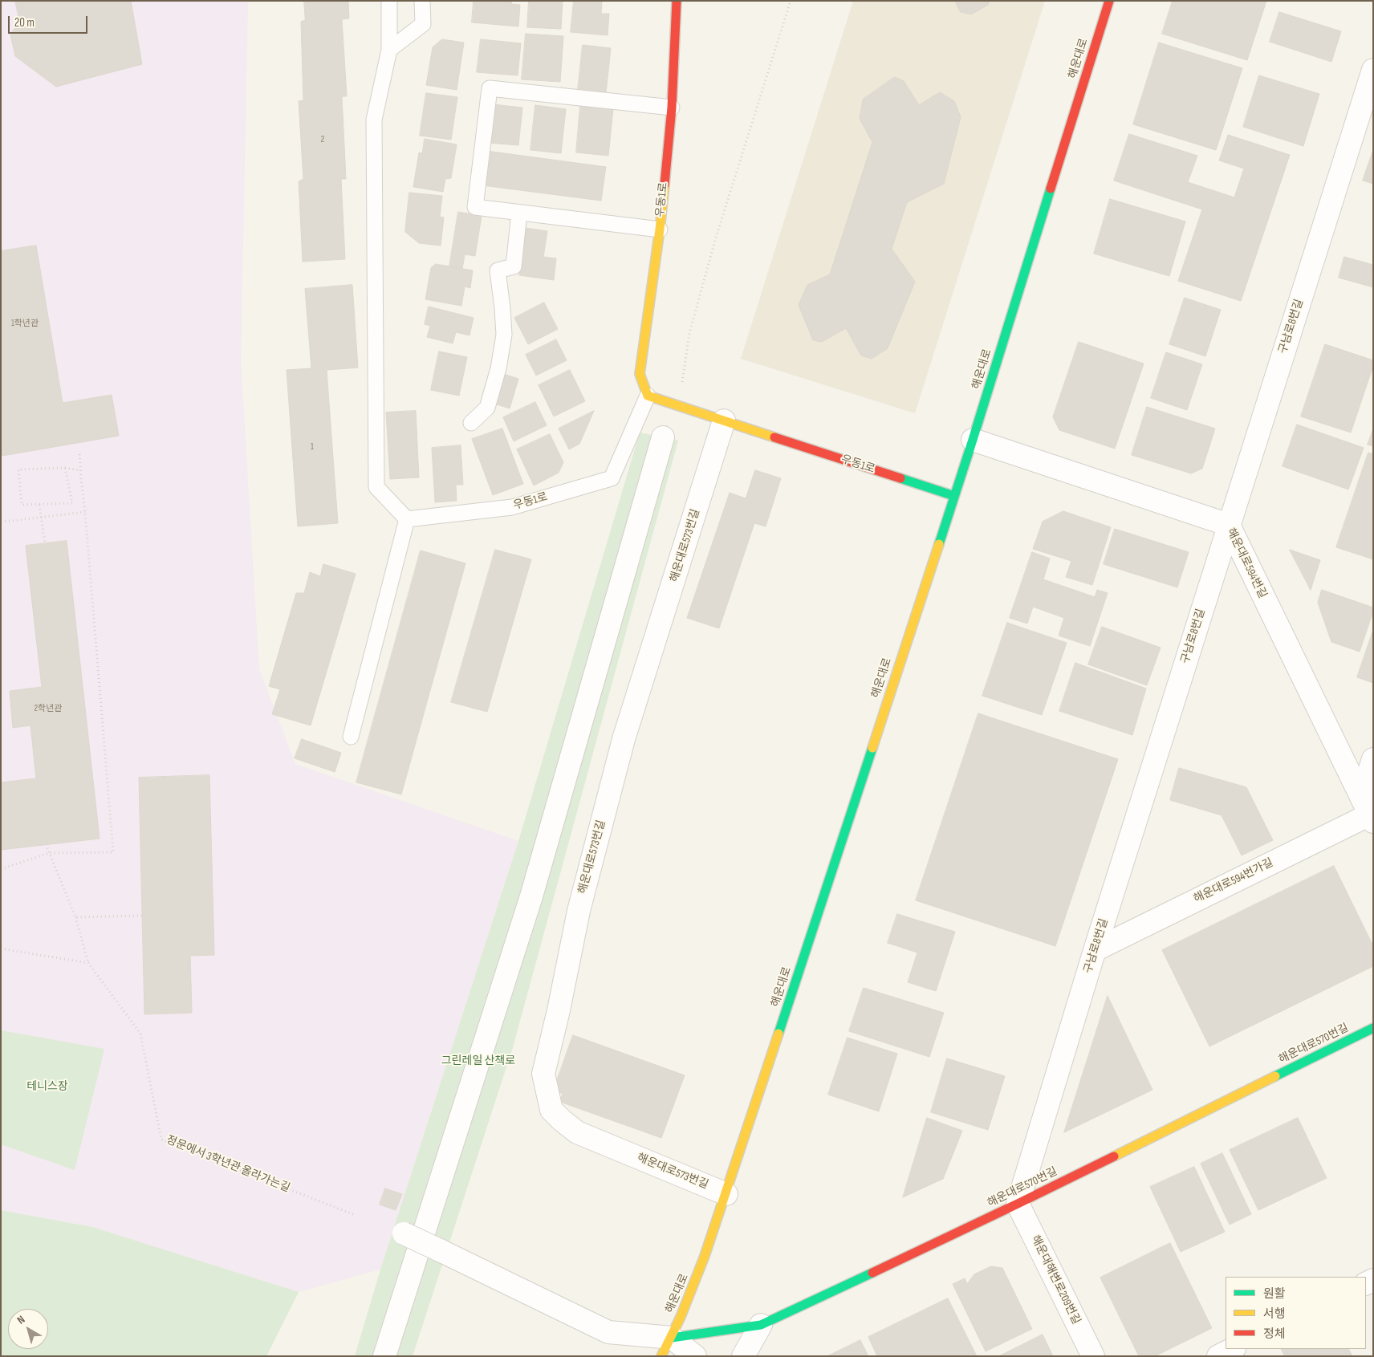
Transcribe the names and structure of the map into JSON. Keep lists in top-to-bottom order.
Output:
{
  "streets": {
    "street": [
      "해운대로",
      "우동1로",
      "구남로8번길",
      "해운대로573번길",
      "해운대로594번길",
      "해운대로594번가길",
      "해운대로570번길",
      "해운대해변로209번길"
    ],
    "path": ["정문에서 3학년관 올라가는길"]
  },
  "crossings": [
    ["해운대로", "우동1로"],
    ["해운대로", "해운대로573번길"],
    ["해운대로", "해운대로594번길"],
    ["해운대로", "해운대로570번길"],
    ["우동1로", "해운대로573번길"],
    ["구남로8번길", "해운대로594번길"],
    ["구남로8번길", "해운대로594번가길"],
    ["구남로8번길", "해운대로570번길"],
    ["구남로8번길", "해운대해변로209번길"],
    ["해운대로594번길", "해운대로594번가길"],
    ["해운대로570번길", "해운대해변로209번길"]
  ],
  "parks": ["그린레일 산책로", "테니스장"],
  "house_numbers": [
    "2",
    "1학년관",
    "1",
    "2학년관"
  ],
  "legend": ["원활", "서행", "정체"],
  "scale_bar": "20 m",
  "north": "top left"
}
